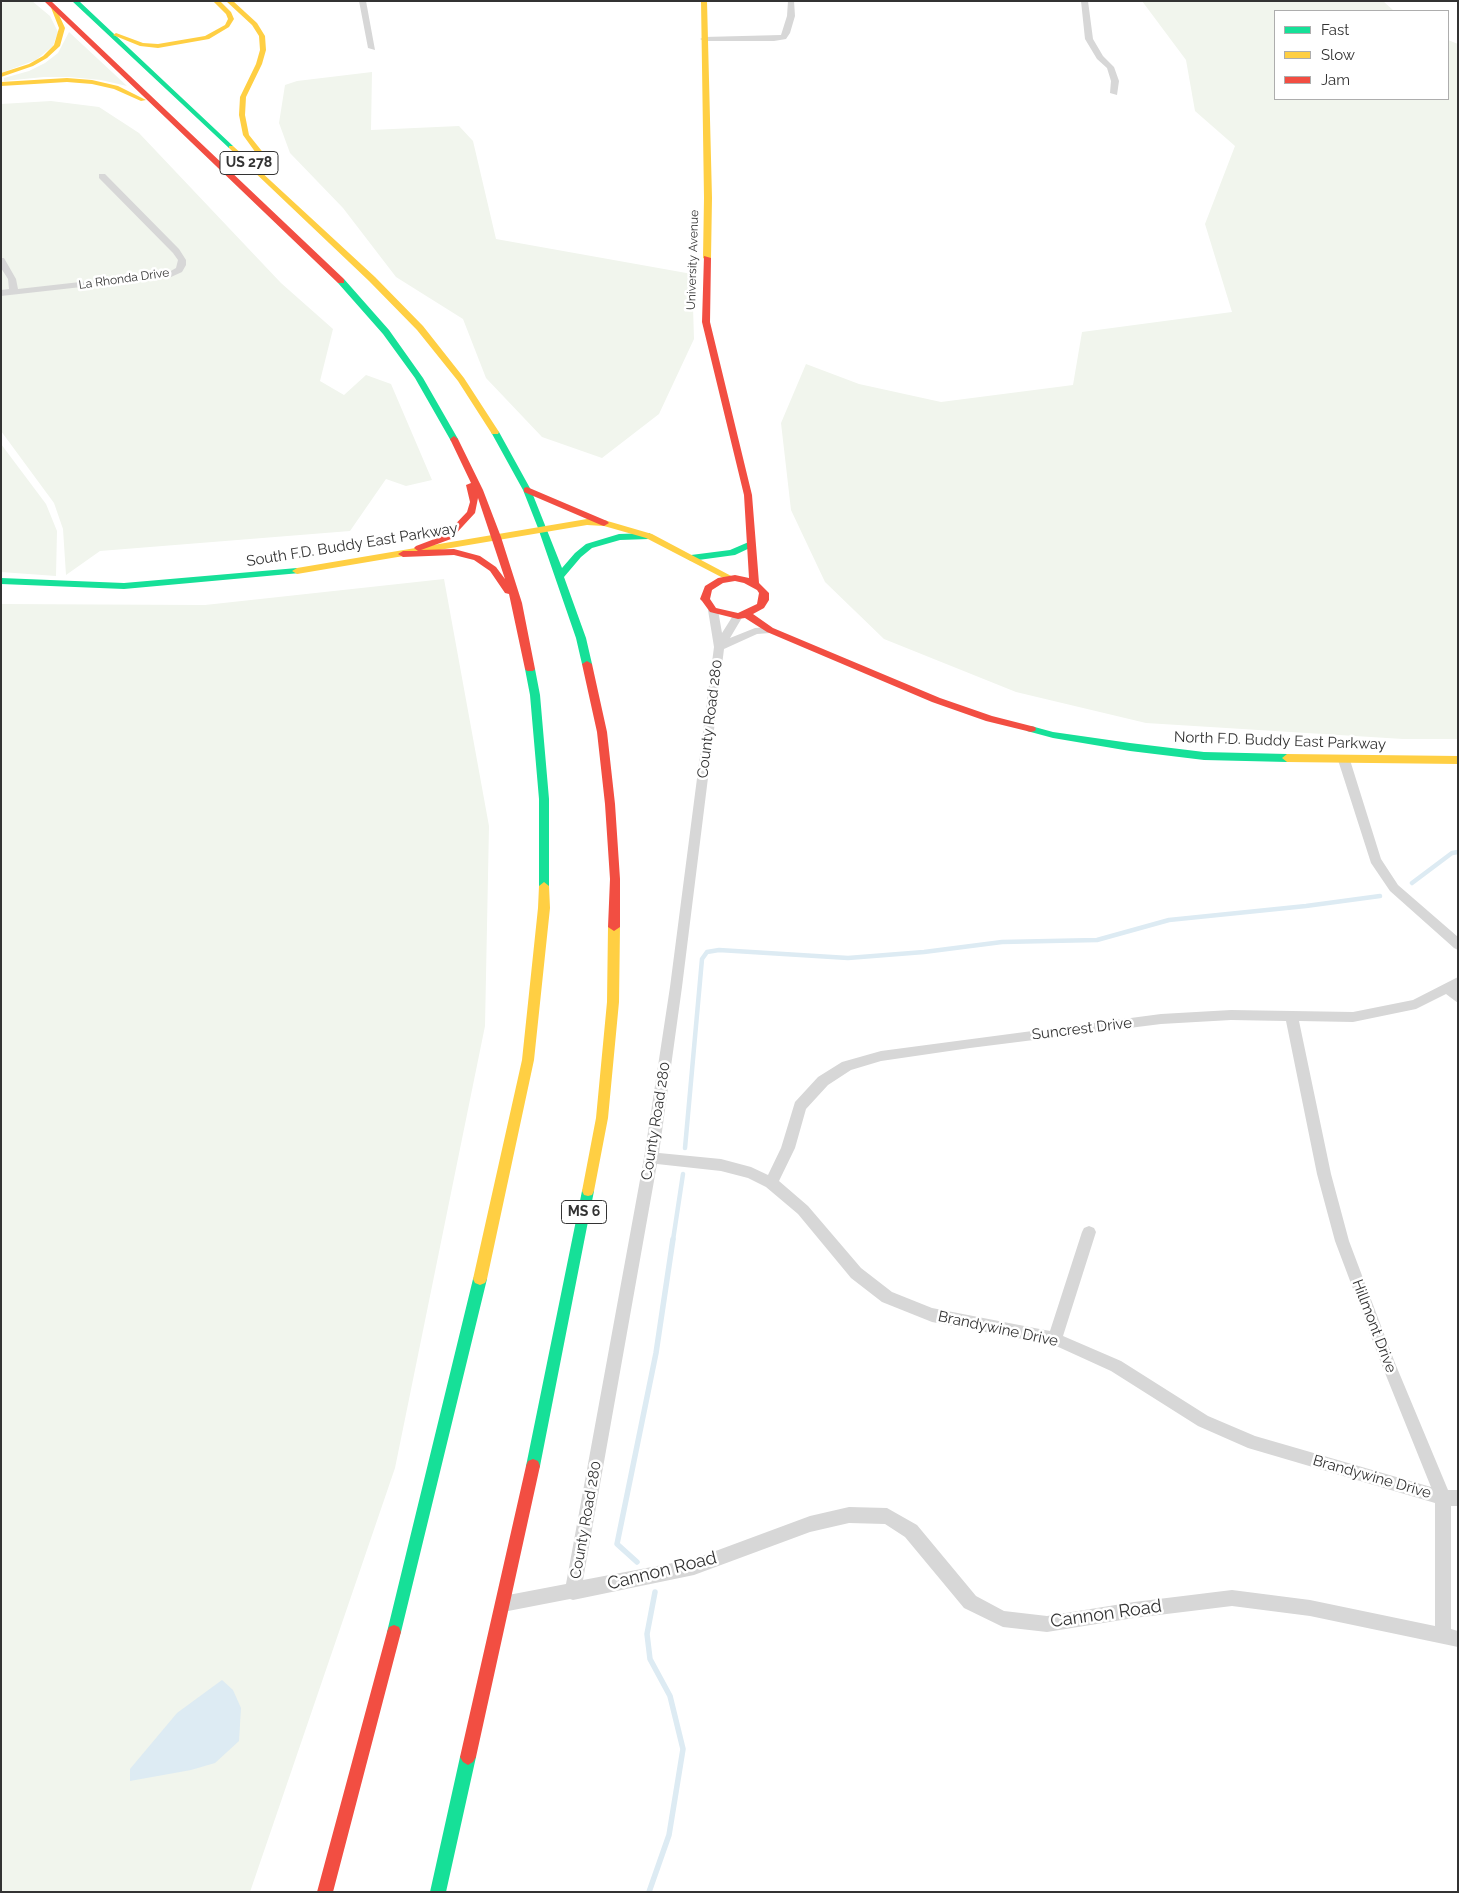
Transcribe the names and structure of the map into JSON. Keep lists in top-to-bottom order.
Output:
{
  "streets": {
    "main road": [
      "US 278",
      "University Avenue",
      "South F.D. Buddy East Parkway",
      "North F.D. Buddy East Parkway",
      "MS 6"
    ],
    "street": [
      "La Rhonda Drive",
      "County Road 280",
      "Suncrest Drive",
      "Hillmont Drive",
      "Brandywine Drive",
      "Cannon Road"
    ]
  },
  "crossings": [
    ["US 278", "South F.D. Buddy East Parkway"],
    ["US 278", "MS 6"],
    ["South F.D. Buddy East Parkway", "MS 6"],
    ["County Road 280", "Brandywine Drive"],
    ["County Road 280", "Cannon Road"],
    ["Suncrest Drive", "Hillmont Drive"],
    ["Suncrest Drive", "Brandywine Drive"],
    ["MS 6", "Cannon Road"],
    ["Hillmont Drive", "Brandywine Drive"],
    ["Hillmont Drive", "Cannon Road"]
  ],
  "legend": ["Fast", "Slow", "Jam"]
}
